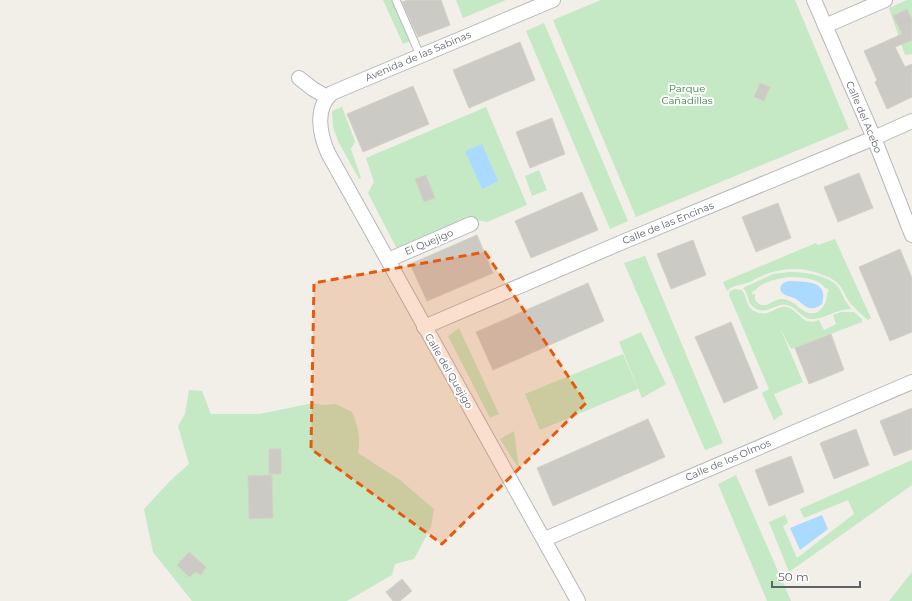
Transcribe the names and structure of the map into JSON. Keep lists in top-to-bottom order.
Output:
{
  "streets": {
    "street": [
      "Avenida de las Sabinas",
      "Calle del Acebo",
      "Calle de las Encinas",
      "El Quejigo",
      "Calle del Quejigo",
      "Calle de los Olmos"
    ]
  },
  "crossings": [
    ["Avenida de las Sabinas", "Calle del Quejigo"],
    ["Calle del Acebo", "Calle de las Encinas"],
    ["Calle de las Encinas", "Calle del Quejigo"],
    ["El Quejigo", "Calle del Quejigo"],
    ["Calle del Quejigo", "Calle de los Olmos"]
  ],
  "parks": ["Parque Cañadillas"],
  "scale_bar": "50 m"
}
